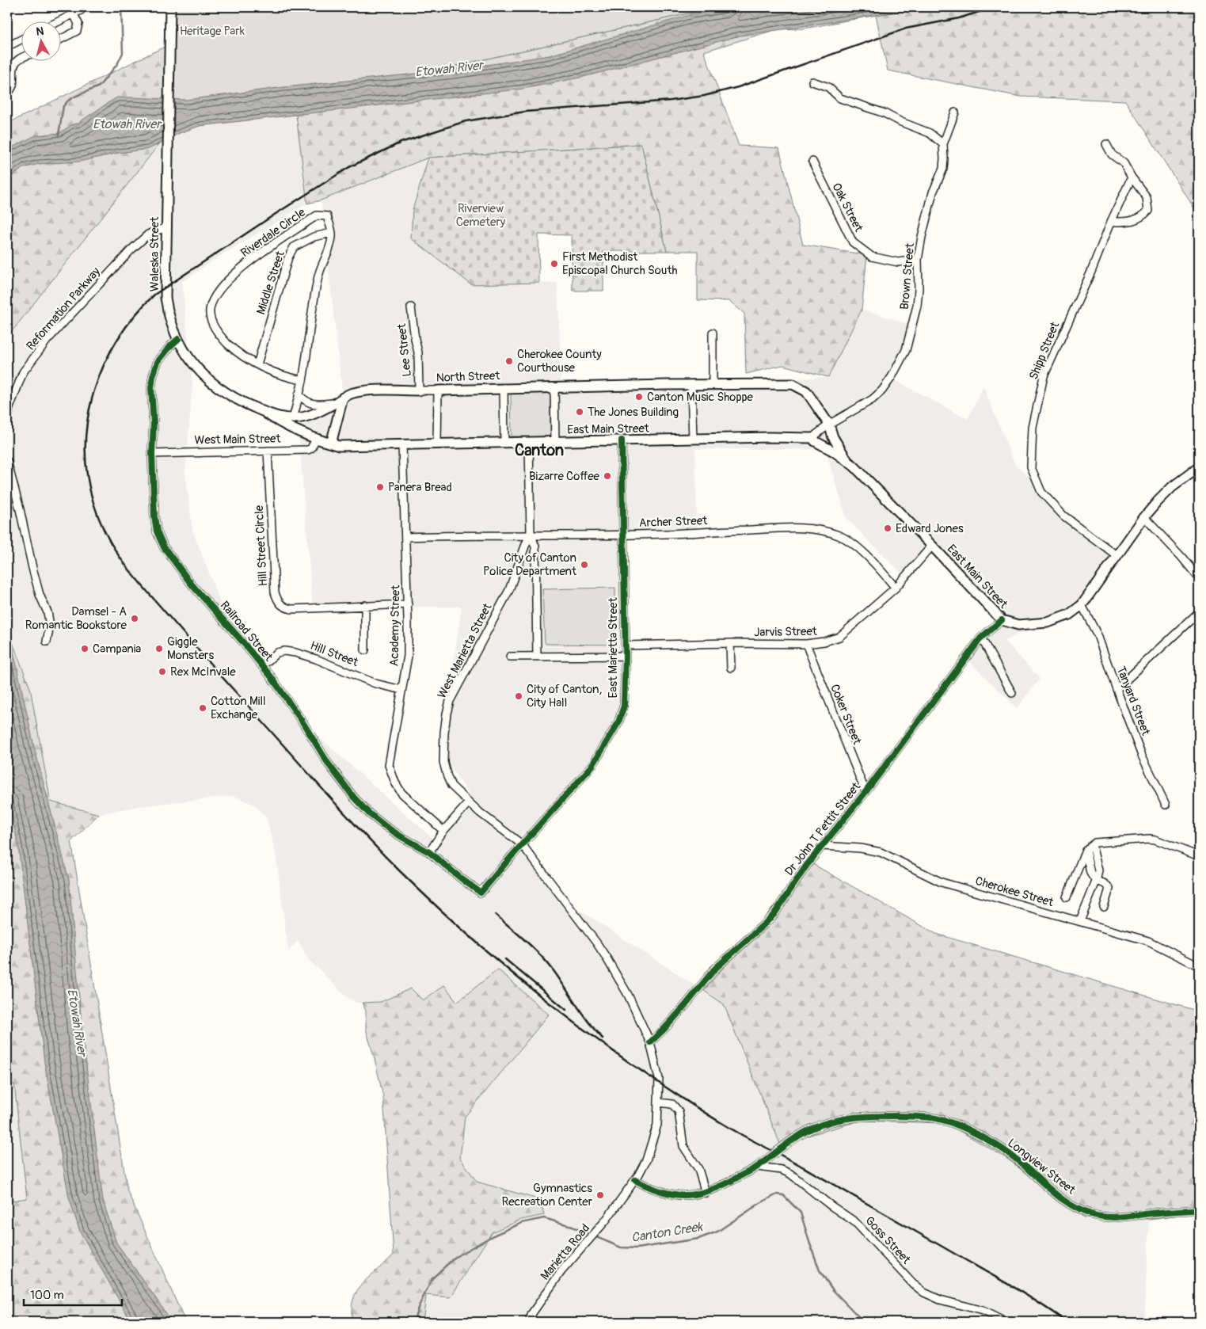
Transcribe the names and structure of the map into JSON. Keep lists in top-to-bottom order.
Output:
{
  "streets": {
    "main road": [
      "Waleska Street",
      "North Street",
      "East Main Street",
      "West Main Street"
    ],
    "street": [
      "Oak Street",
      "Riverdale Circle",
      "Brown Street",
      "Middle Street",
      "Reformation Parkway",
      "Lee Street",
      "Shipp Street",
      "Archer Street",
      "Hill Street Circle",
      "Academy Street",
      "Railroad Street",
      "Jarvis Street",
      "East Marietta Street",
      "West Marietta Street",
      "Hill Street",
      "Tanyard Street",
      "Coker Street",
      "Dr John T Pettit Street",
      "Cherokee Street",
      "Longview Street",
      "Goss Street",
      "Marietta Road"
    ]
  },
  "crossings": [
    ["Oak Street", "Brown Street"],
    ["Riverdale Circle", "Middle Street"],
    ["Waleska Street", "Reformation Parkway"],
    ["Waleska Street", "North Street"],
    ["Waleska Street", "West Main Street"],
    ["Waleska Street", "Railroad Street"],
    ["Brown Street", "North Street"],
    ["Brown Street", "East Main Street"],
    ["Lee Street", "North Street"],
    ["Shipp Street", "East Main Street"],
    ["North Street", "East Main Street"],
    ["East Main Street", "West Main Street"],
    ["East Main Street", "Academy Street"],
    ["East Main Street", "Jarvis Street"],
    ["East Main Street", "East Marietta Street"],
    ["East Main Street", "Tanyard Street"],
    ["East Main Street", "Dr John T Pettit Street"],
    ["West Main Street", "Hill Street Circle"],
    ["West Main Street", "Academy Street"],
    ["West Main Street", "Railroad Street"],
    ["Archer Street", "Academy Street"],
    ["Archer Street", "Jarvis Street"],
    ["Archer Street", "East Marietta Street"],
    ["Archer Street", "West Marietta Street"],
    ["Hill Street Circle", "Academy Street"],
    ["Academy Street", "Hill Street"],
    ["Railroad Street", "East Marietta Street"],
    ["Railroad Street", "West Marietta Street"],
    ["Railroad Street", "Hill Street"],
    ["Jarvis Street", "East Marietta Street"],
    ["Jarvis Street", "Coker Street"],
    ["East Marietta Street", "West Marietta Street"],
    ["West Marietta Street", "Dr John T Pettit Street"],
    ["West Marietta Street", "Marietta Road"],
    ["Coker Street", "Dr John T Pettit Street"],
    ["Dr John T Pettit Street", "Cherokee Street"],
    ["Dr John T Pettit Street", "Marietta Road"],
    ["Longview Street", "Goss Street"],
    ["Longview Street", "Marietta Road"]
  ],
  "districts": ["Canton"],
  "water": ["Etowah River", "Canton Creek"],
  "parks": ["Heritage Park", "Riverview Cemetery"],
  "places": [
    "First Methodist Episcopal Church South",
    "Cherokee County Courthouse",
    "Canton Music Shoppe",
    "The Jones Building",
    "Bizarre Coffee",
    "Panera Bread",
    "Edward Jones",
    "City of Canton Police Department",
    "Damsel - A Romantic Bookstore",
    "Campania",
    "Giggle Monsters",
    "Rex McInvale",
    "City of Canton, City Hall",
    "Cotton Mill Exchange",
    "Gymnastics Recreation Center"
  ],
  "scale_bar": "100 m",
  "north": "top"
}
